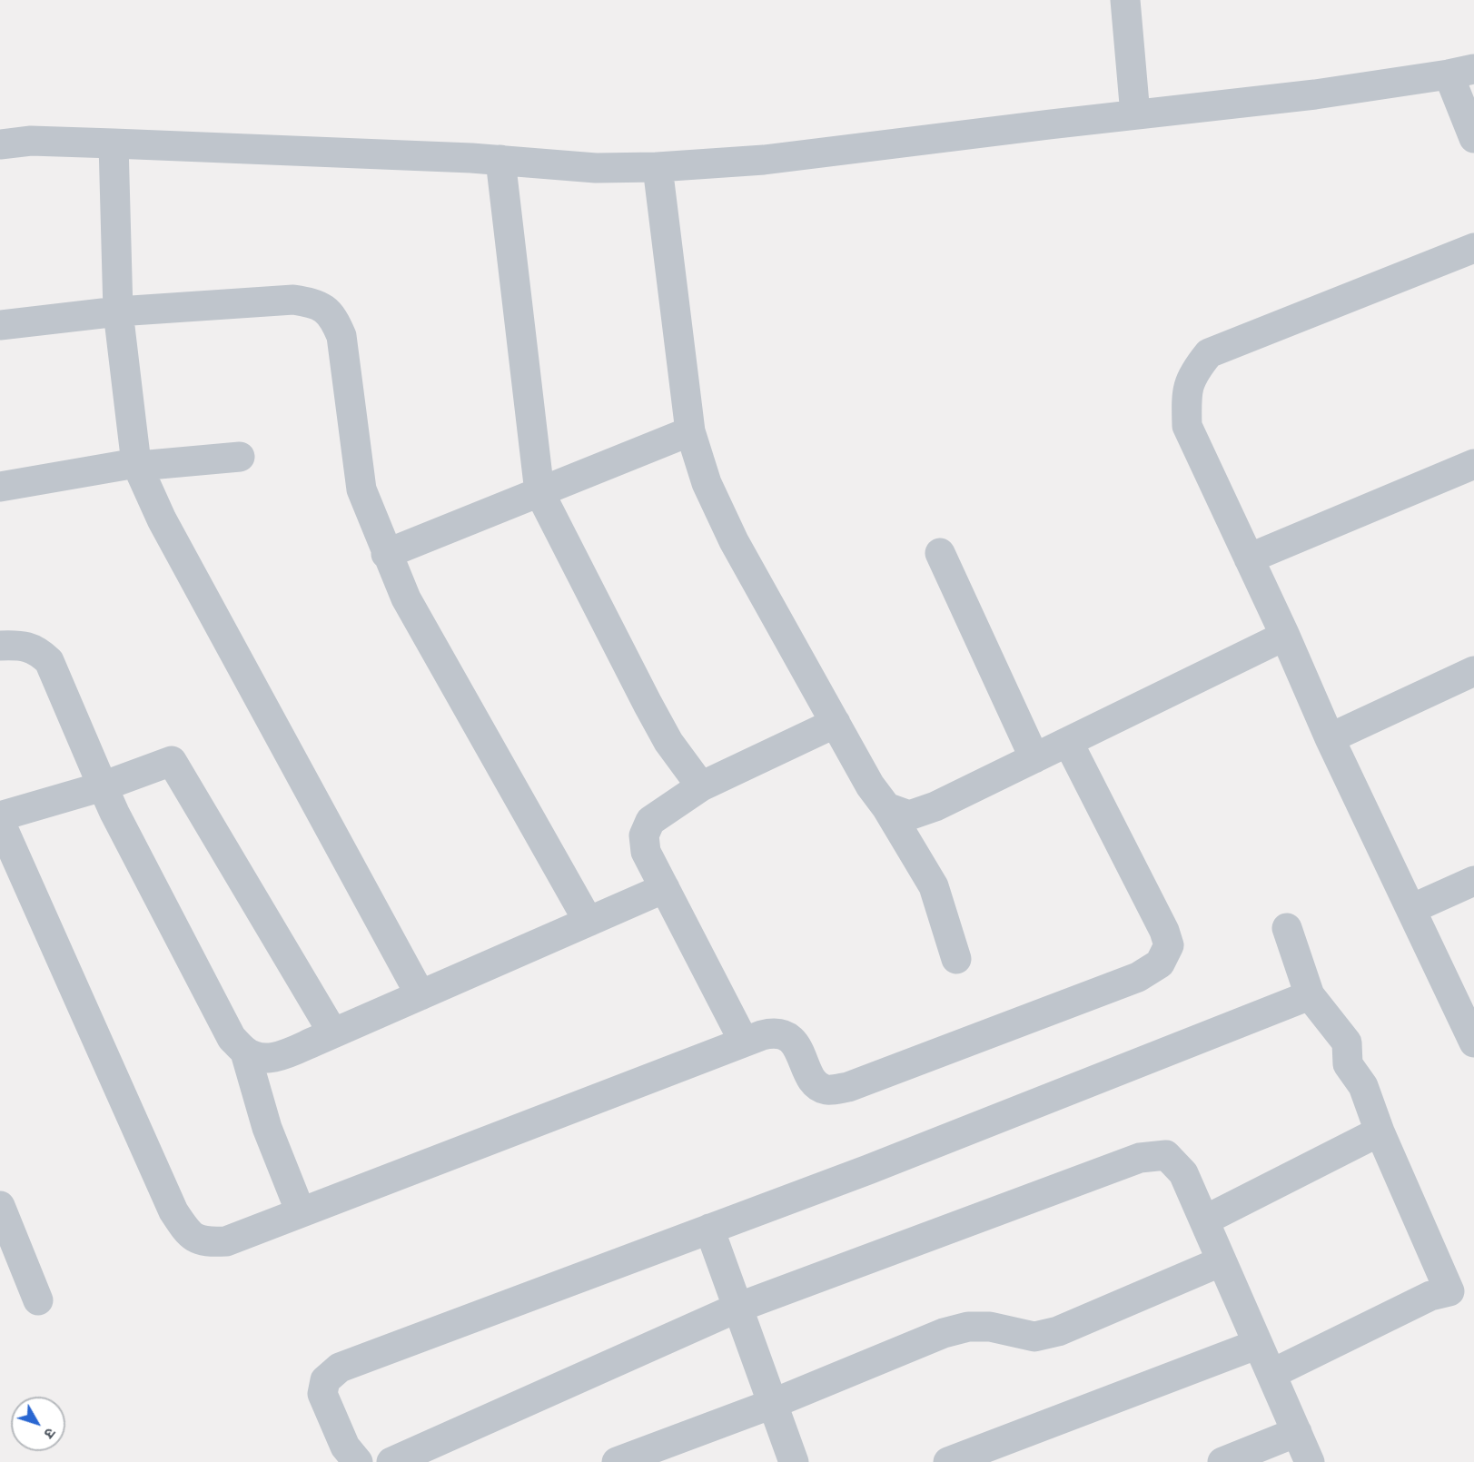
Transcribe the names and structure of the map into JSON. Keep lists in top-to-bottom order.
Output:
{
  "north": "bottom right"
}
